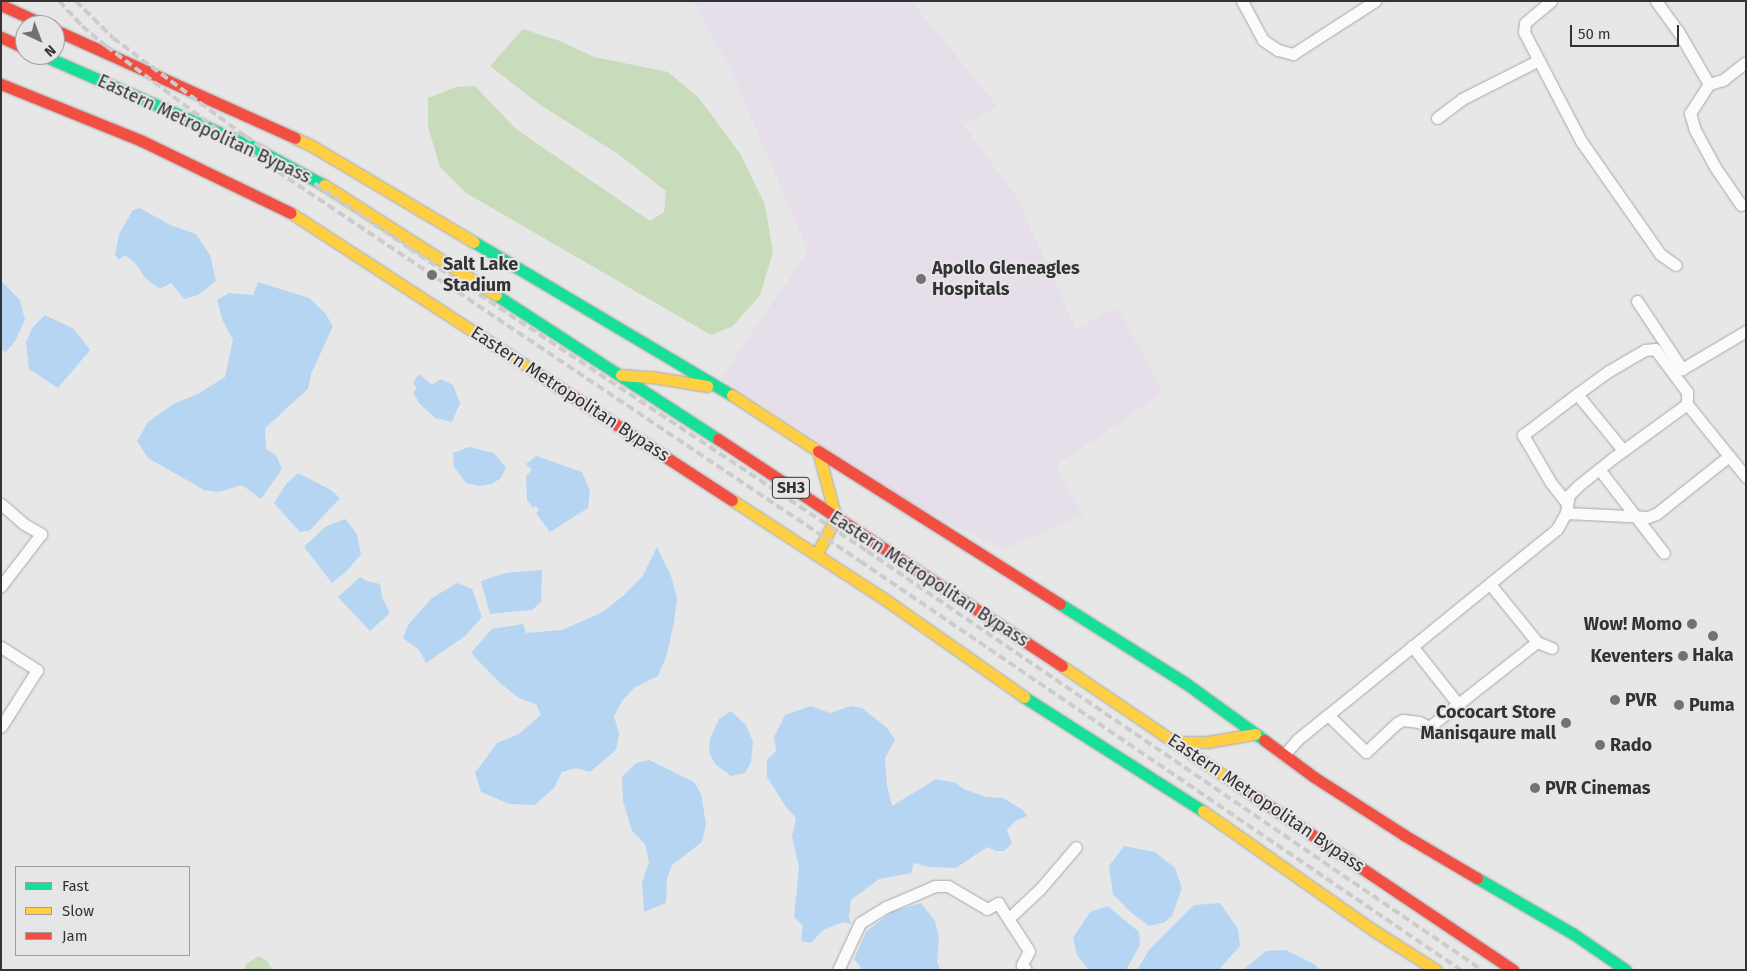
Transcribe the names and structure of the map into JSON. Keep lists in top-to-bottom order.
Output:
{
  "streets": {
    "main road": ["Eastern Metropolitan Bypass", "SH3"]
  },
  "places": [
    "Salt Lake Stadium",
    "Apollo Gleneagles Hospitals",
    "Wow! Momo",
    "Haka",
    "Keventers",
    "PVR",
    "Puma",
    "Cococart Store Manisqaure mall",
    "Rado",
    "PVR Cinemas"
  ],
  "legend": ["Fast", "Slow", "Jam"],
  "scale_bar": "50 m",
  "north": "bottom right"
}
